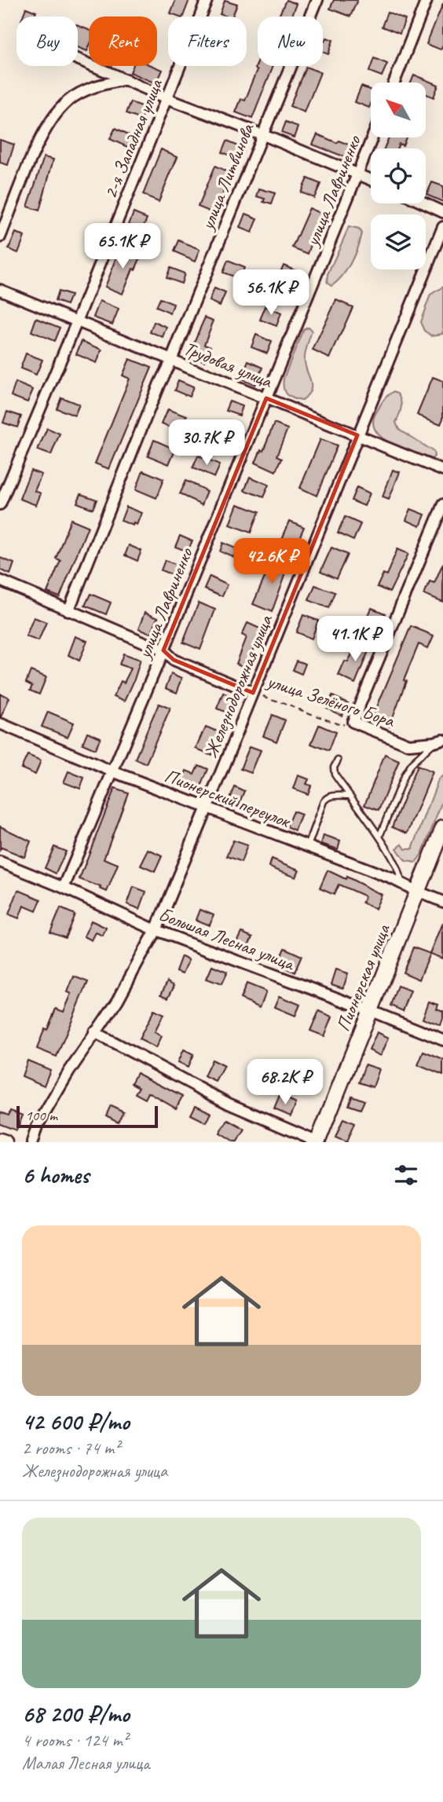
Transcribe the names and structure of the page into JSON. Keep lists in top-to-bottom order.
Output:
{
  "streets": {
    "street": [
      "2-я Западная улица",
      "улица Литвинова",
      "улица Лавриненко",
      "Трудовая улица",
      "Железнодорожная улица",
      "улица Зелёного Бора",
      "Пионерский переулок",
      "Большая Лесная улица",
      "Пионерская улица"
    ]
  },
  "crossings": [
    ["2-я Западная улица", "Трудовая улица"],
    ["улица Литвинова", "Трудовая улица"],
    ["улица Литвинова", "улица Зелёного Бора"],
    ["улица Лавриненко", "Трудовая улица"],
    ["улица Лавриненко", "улица Зелёного Бора"],
    ["улица Лавриненко", "Пионерский переулок"],
    ["улица Лавриненко", "Большая Лесная улица"],
    ["Трудовая улица", "Железнодорожная улица"],
    ["Железнодорожная улица", "улица Зелёного Бора"],
    ["Железнодорожная улица", "Пионерский переулок"],
    ["Железнодорожная улица", "Большая Лесная улица"],
    ["Пионерский переулок", "Пионерская улица"],
    ["Большая Лесная улица", "Пионерская улица"]
  ],
  "scale_bar": "100 m",
  "north": "top left",
  "page": {
    "chip": [
      "Buy",
      "Rent",
      "Filters",
      "New"
    ],
    "price": [
      "65.1K ₽",
      "56.1K ₽",
      "30.7K ₽",
      "42.6K ₽",
      "41.1K ₽",
      "68.2K ₽"
    ],
    "scale": "100 m",
    "heading": "6 homes",
    "list": [
      {
        "name": "42 600 ₽/mo",
        "note": "2 rooms · 74 m² · Железнодорожная улица"
      },
      {
        "name": "68 200 ₽/mo",
        "note": "4 rooms · 124 m² · Малая Лесная улица"
      }
    ]
  }
}
